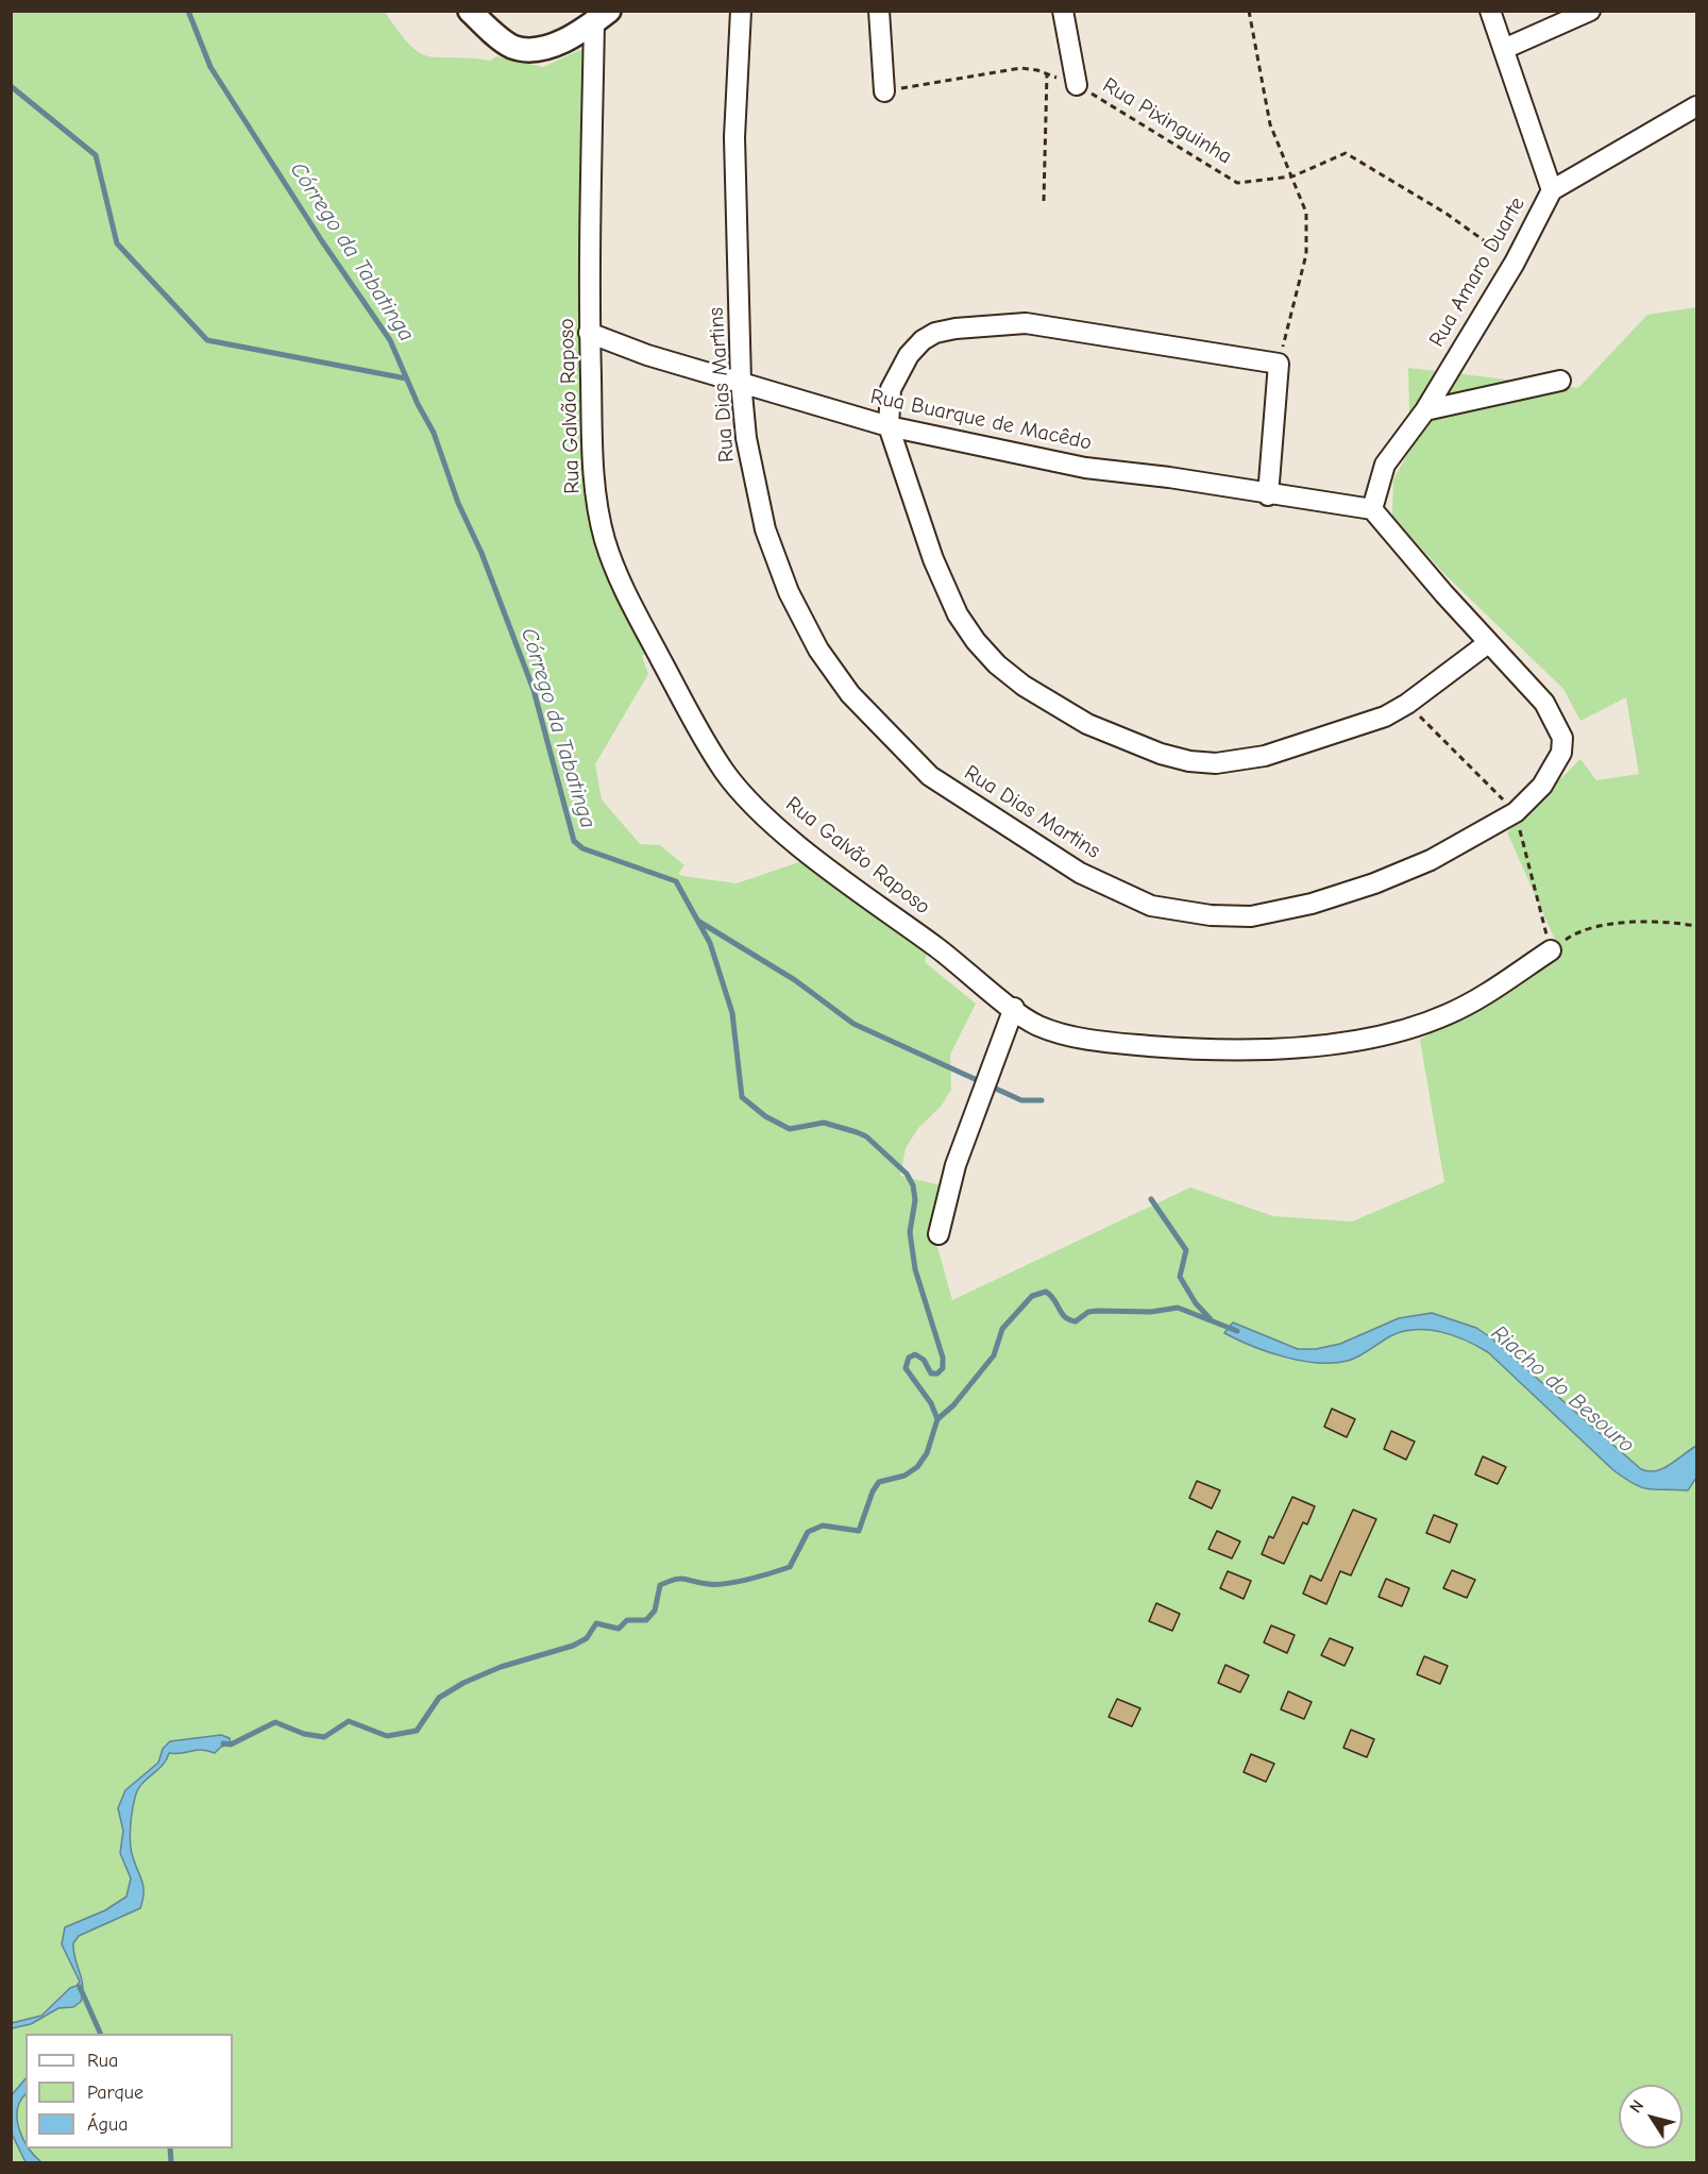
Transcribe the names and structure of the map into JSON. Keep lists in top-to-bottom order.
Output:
{
  "streets": {
    "street": [
      "Rua Amaro Duarte",
      "Rua Dias Martins",
      "Rua Galvão Raposo",
      "Rua Buarque de Macêdo"
    ],
    "path": ["Rua Pixinguinha"]
  },
  "crossings": [
    ["Rua Pixinguinha", "Rua Amaro Duarte"],
    ["Rua Amaro Duarte", "Rua Dias Martins"],
    ["Rua Amaro Duarte", "Rua Buarque de Macêdo"],
    ["Rua Dias Martins", "Rua Buarque de Macêdo"],
    ["Rua Galvão Raposo", "Rua Buarque de Macêdo"]
  ],
  "water": ["Córrego da Tabatinga", "Riacho do Besouro"],
  "legend": ["Rua", "Parque", "Água"],
  "north": "top left"
}
